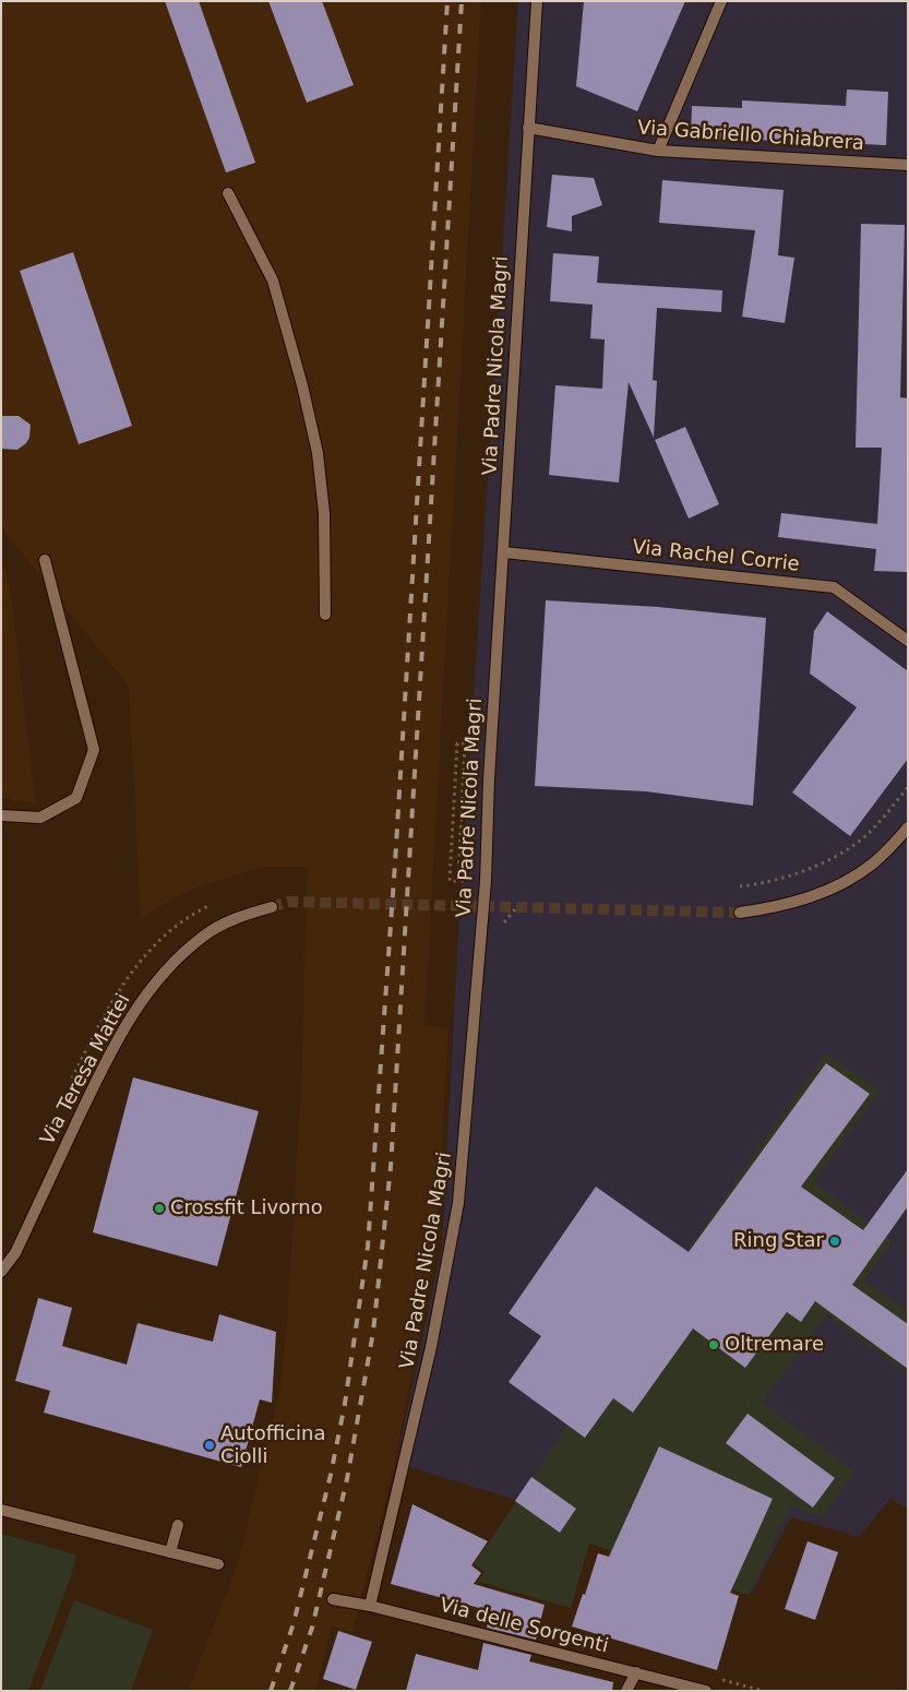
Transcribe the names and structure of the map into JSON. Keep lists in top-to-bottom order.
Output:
{
  "streets": {
    "street": [
      "Via Gabriello Chiabrera",
      "Via Padre Nicola Magri",
      "Via Rachel Corrie",
      "Via Teresa Mattei",
      "Via delle Sorgenti"
    ]
  },
  "crossings": [
    ["Via Gabriello Chiabrera", "Via Padre Nicola Magri"],
    ["Via Padre Nicola Magri", "Via Rachel Corrie"],
    ["Via Padre Nicola Magri", "Via delle Sorgenti"]
  ],
  "places": [
    "Crossfit Livorno",
    "Ring Star",
    "Oltremare",
    "Autofficina Ciolli"
  ]
}
